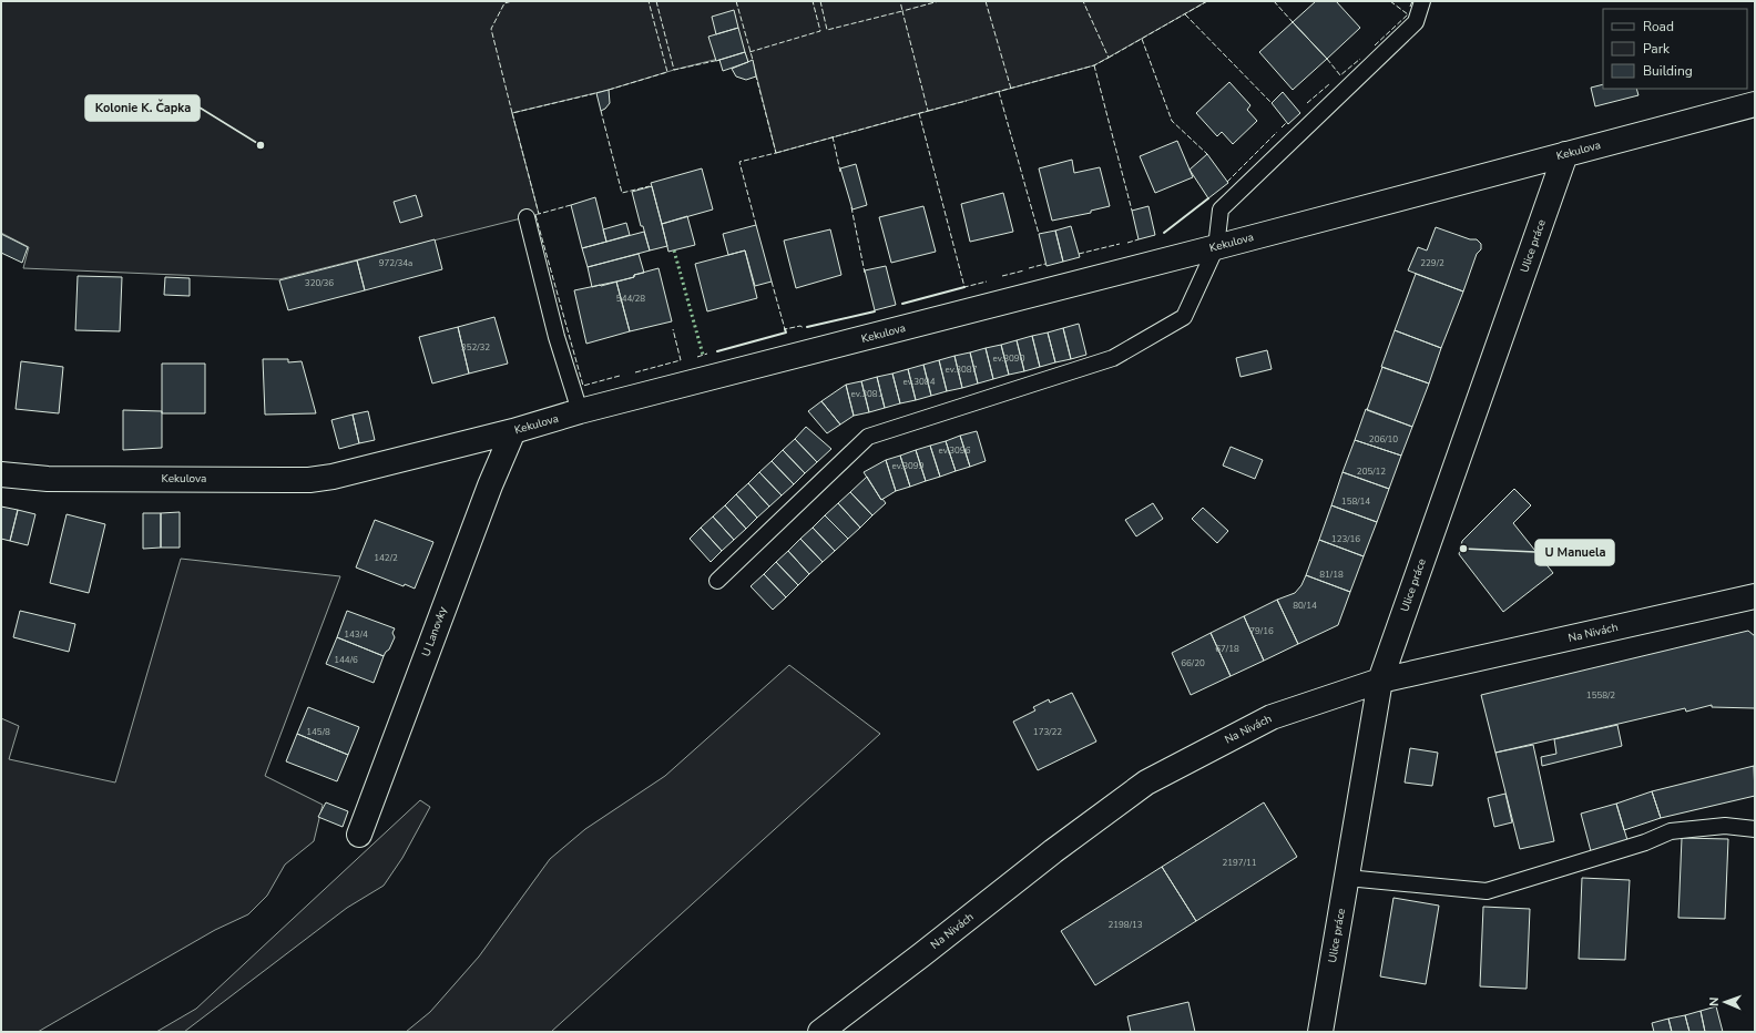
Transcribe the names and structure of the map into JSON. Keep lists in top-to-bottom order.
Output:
{
  "streets": {
    "street": [
      "Kekulova",
      "Ulice práce",
      "U Lanovky",
      "Na Nivách"
    ]
  },
  "crossings": [
    ["Kekulova", "Ulice práce"],
    ["Kekulova", "U Lanovky"],
    ["Ulice práce", "Na Nivách"]
  ],
  "places": ["Kolonie K. Čapka", "U Manuela"],
  "house_numbers": [
    "972/34a",
    "229/2",
    "320/36",
    "544/28",
    "352/32",
    "ev.3090",
    "ev.3087",
    "ev.3084",
    "ev.3081",
    "206/10",
    "ev.3096",
    "ev.3099",
    "205/12",
    "158/14",
    "123/16",
    "142/2",
    "81/18",
    "80/14",
    "79/16",
    "143/4",
    "67/18",
    "144/6",
    "66/20",
    "1558/2",
    "145/8",
    "173/22",
    "2197/11",
    "2198/13"
  ],
  "legend": ["Road", "Park", "Building"],
  "north": "left"
}
